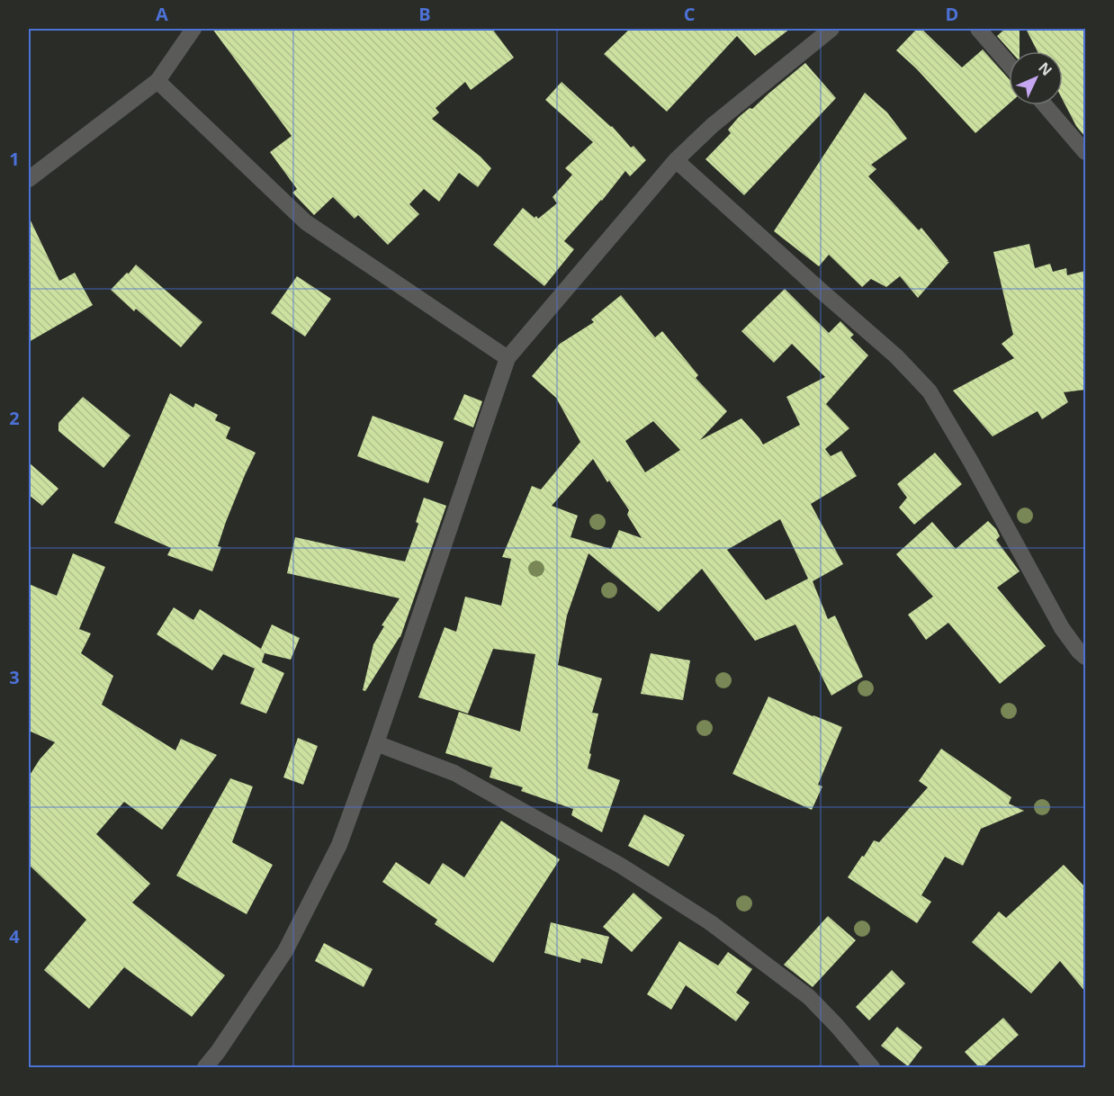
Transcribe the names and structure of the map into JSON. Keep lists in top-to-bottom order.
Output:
{
  "north": "top right",
  "grid": {
    "columns": [
      "A",
      "B",
      "C",
      "D"
    ],
    "rows": [
      "1",
      "2",
      "3",
      "4"
    ]
  }
}
